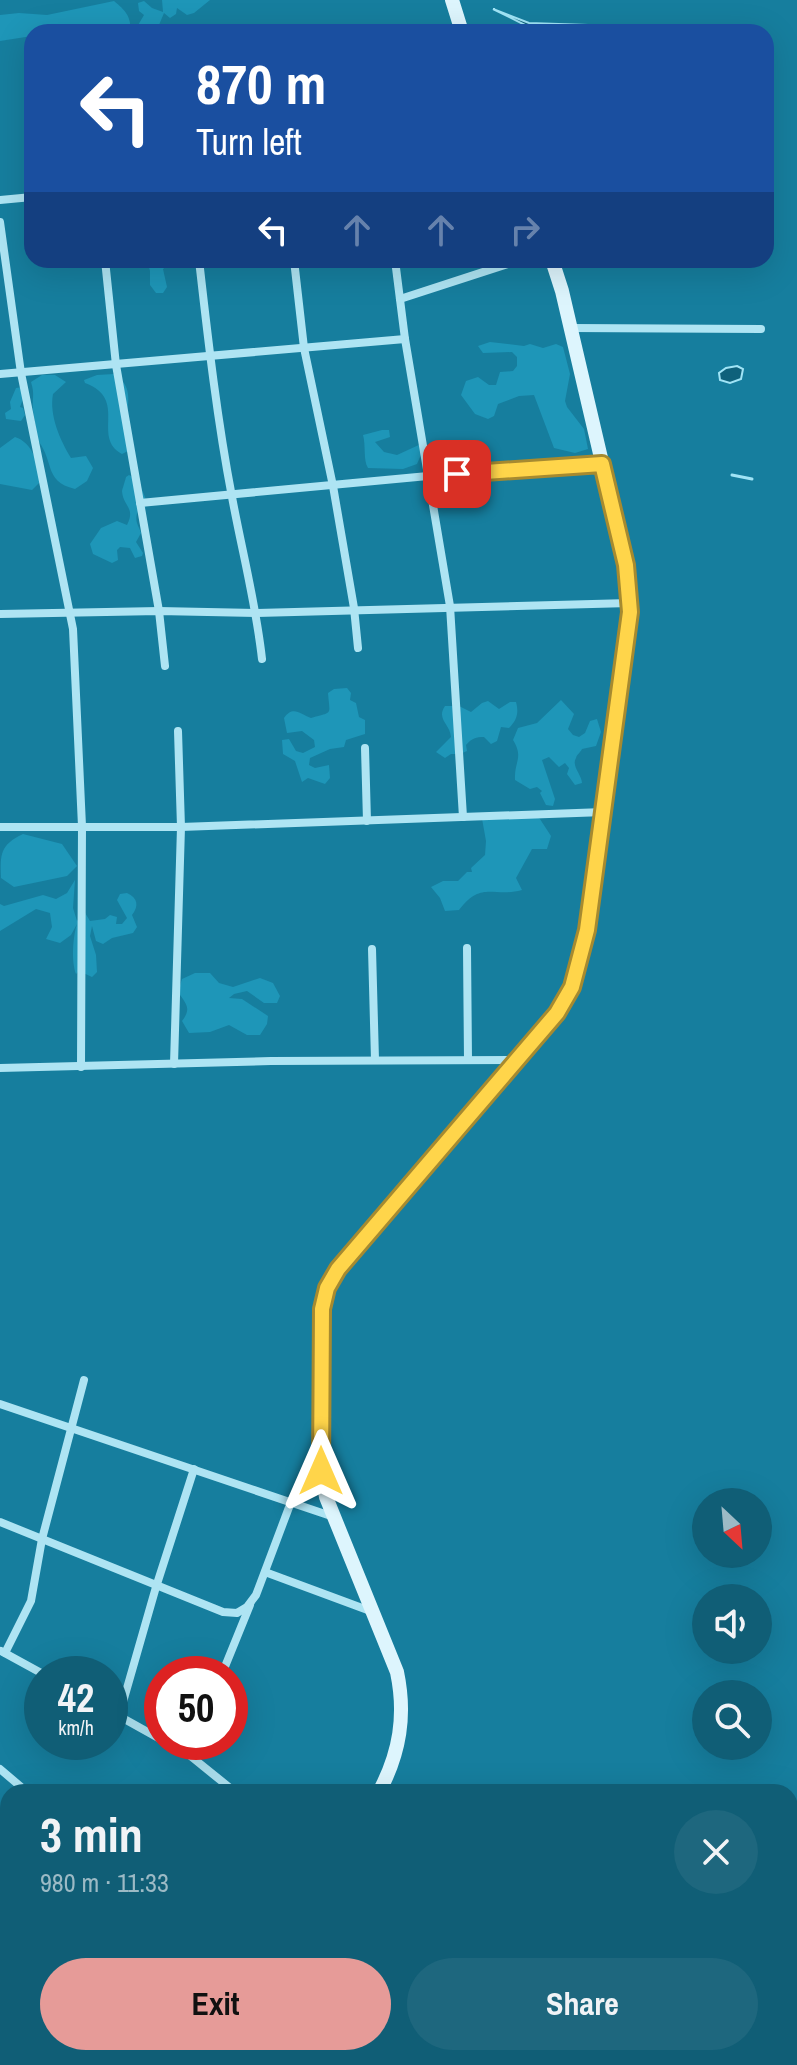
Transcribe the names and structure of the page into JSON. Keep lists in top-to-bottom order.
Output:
{
  "north": "bottom right",
  "page": {
    "turn": ["870 m", "Turn left"],
    "speed": "42 km/h",
    "limit": "50",
    "heading": ["3 min", "980 m · 11:33"],
    "buttons": ["Exit", "Share"]
  }
}
